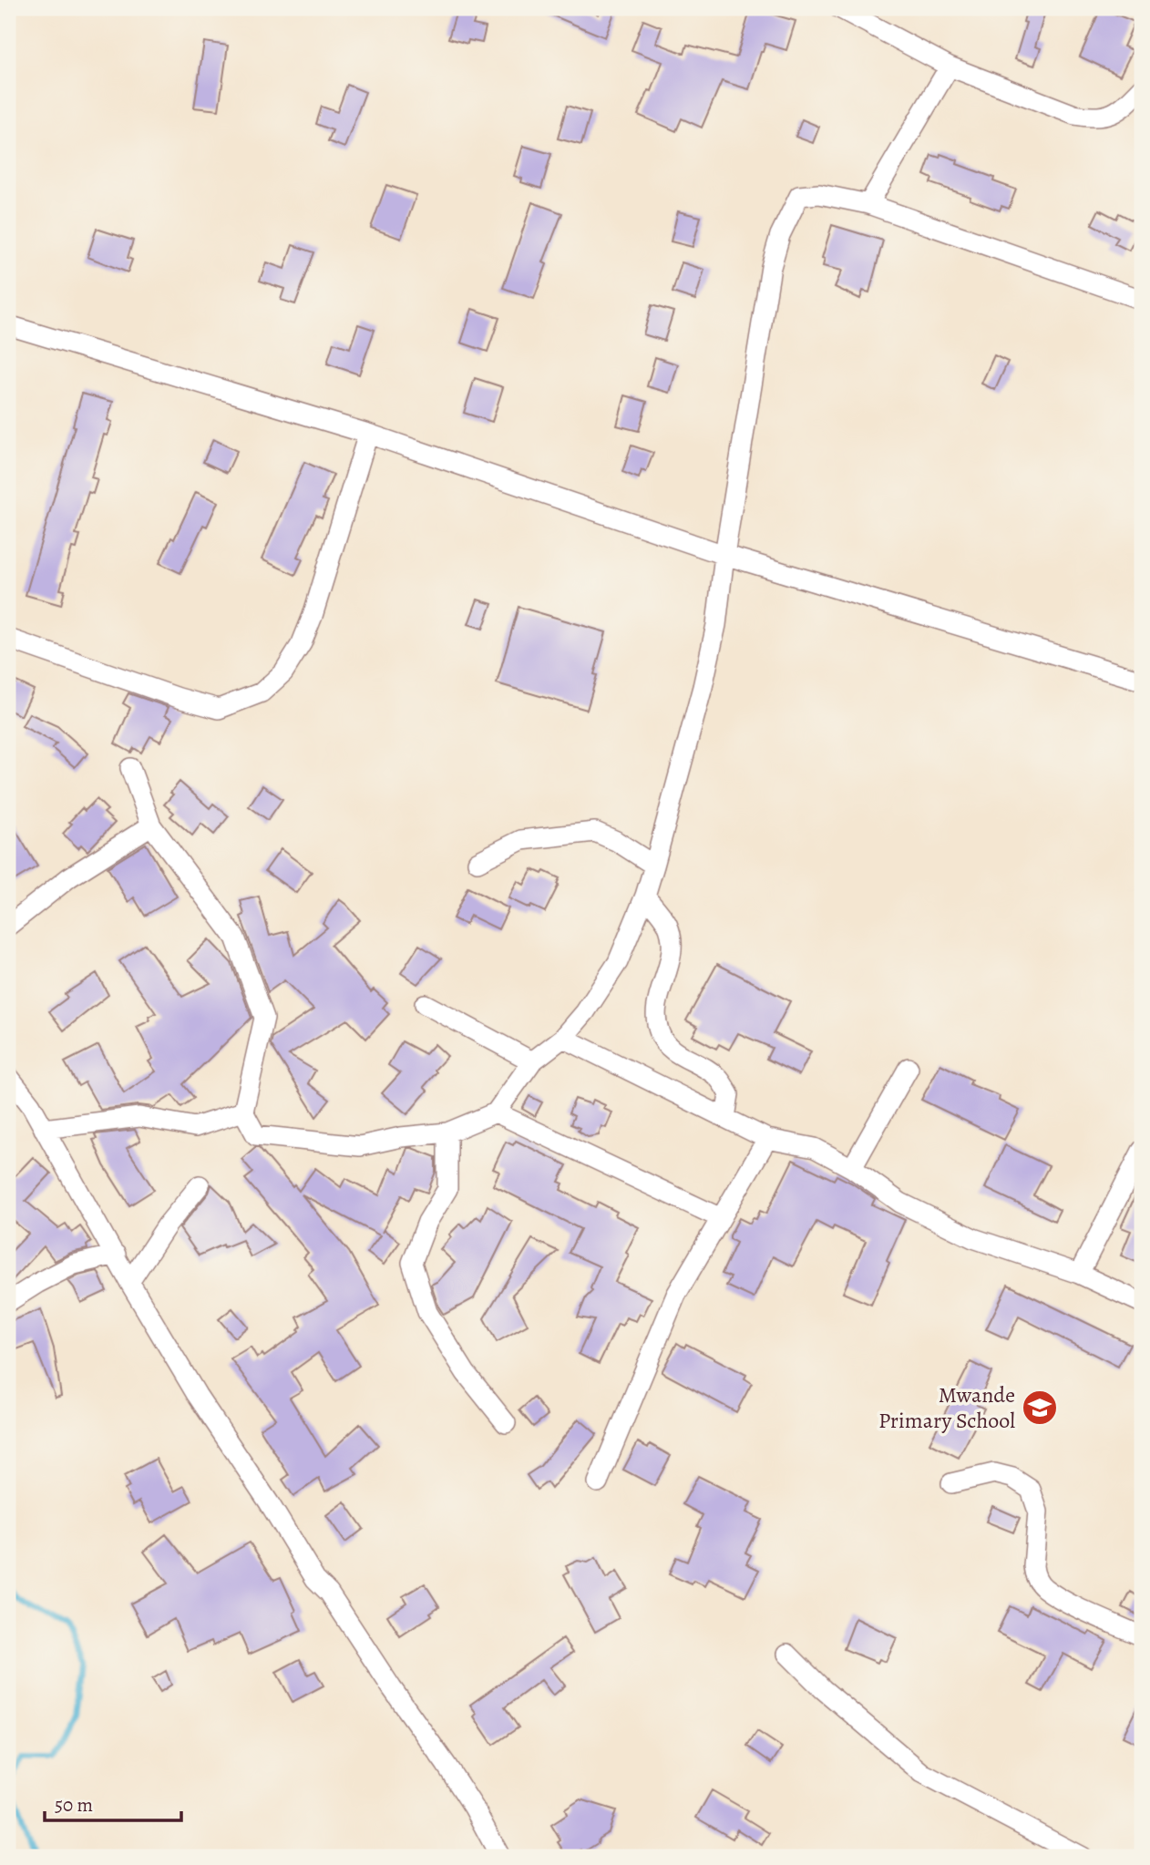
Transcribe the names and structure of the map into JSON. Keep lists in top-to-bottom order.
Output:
{
  "places": {
    "school or university": ["Mwande Primary School"]
  },
  "scale_bar": "50 m"
}
